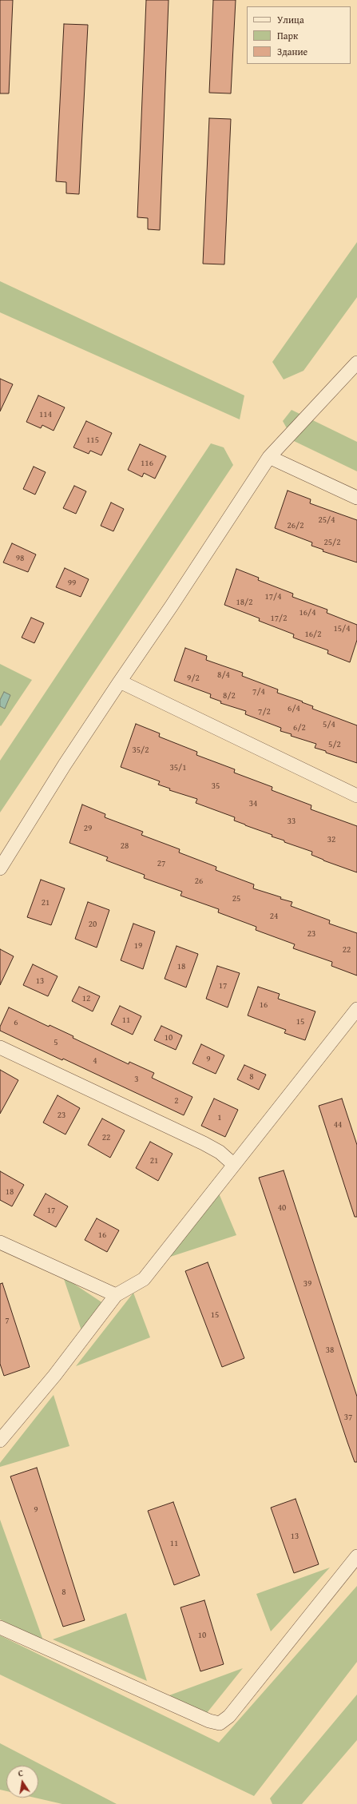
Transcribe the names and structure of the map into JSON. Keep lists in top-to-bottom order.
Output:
{
  "house_numbers": [
    "114",
    "115",
    "116",
    "25/4",
    "26/2",
    "25/2",
    "98",
    "99",
    "17/4",
    "18/2",
    "16/4",
    "17/2",
    "15/4",
    "16/2",
    "8/4",
    "9/2",
    "7/4",
    "8/2",
    "6/4",
    "7/2",
    "5/4",
    "6/2",
    "5/2",
    "35/2",
    "35/1",
    "35",
    "34",
    "33",
    "29",
    "32",
    "28",
    "27",
    "26",
    "25",
    "21",
    "24",
    "20",
    "23",
    "19",
    "22",
    "18",
    "13",
    "17",
    "12",
    "16",
    "11",
    "15",
    "6",
    "10",
    "5",
    "9",
    "4",
    "8",
    "3",
    "2",
    "23",
    "1",
    "44",
    "22",
    "21",
    "18",
    "40",
    "17",
    "16",
    "39",
    "15",
    "7",
    "38",
    "37",
    "9",
    "13",
    "11",
    "8",
    "10"
  ],
  "legend": ["Улица", "Парк", "Здание"],
  "north": "top"
}
